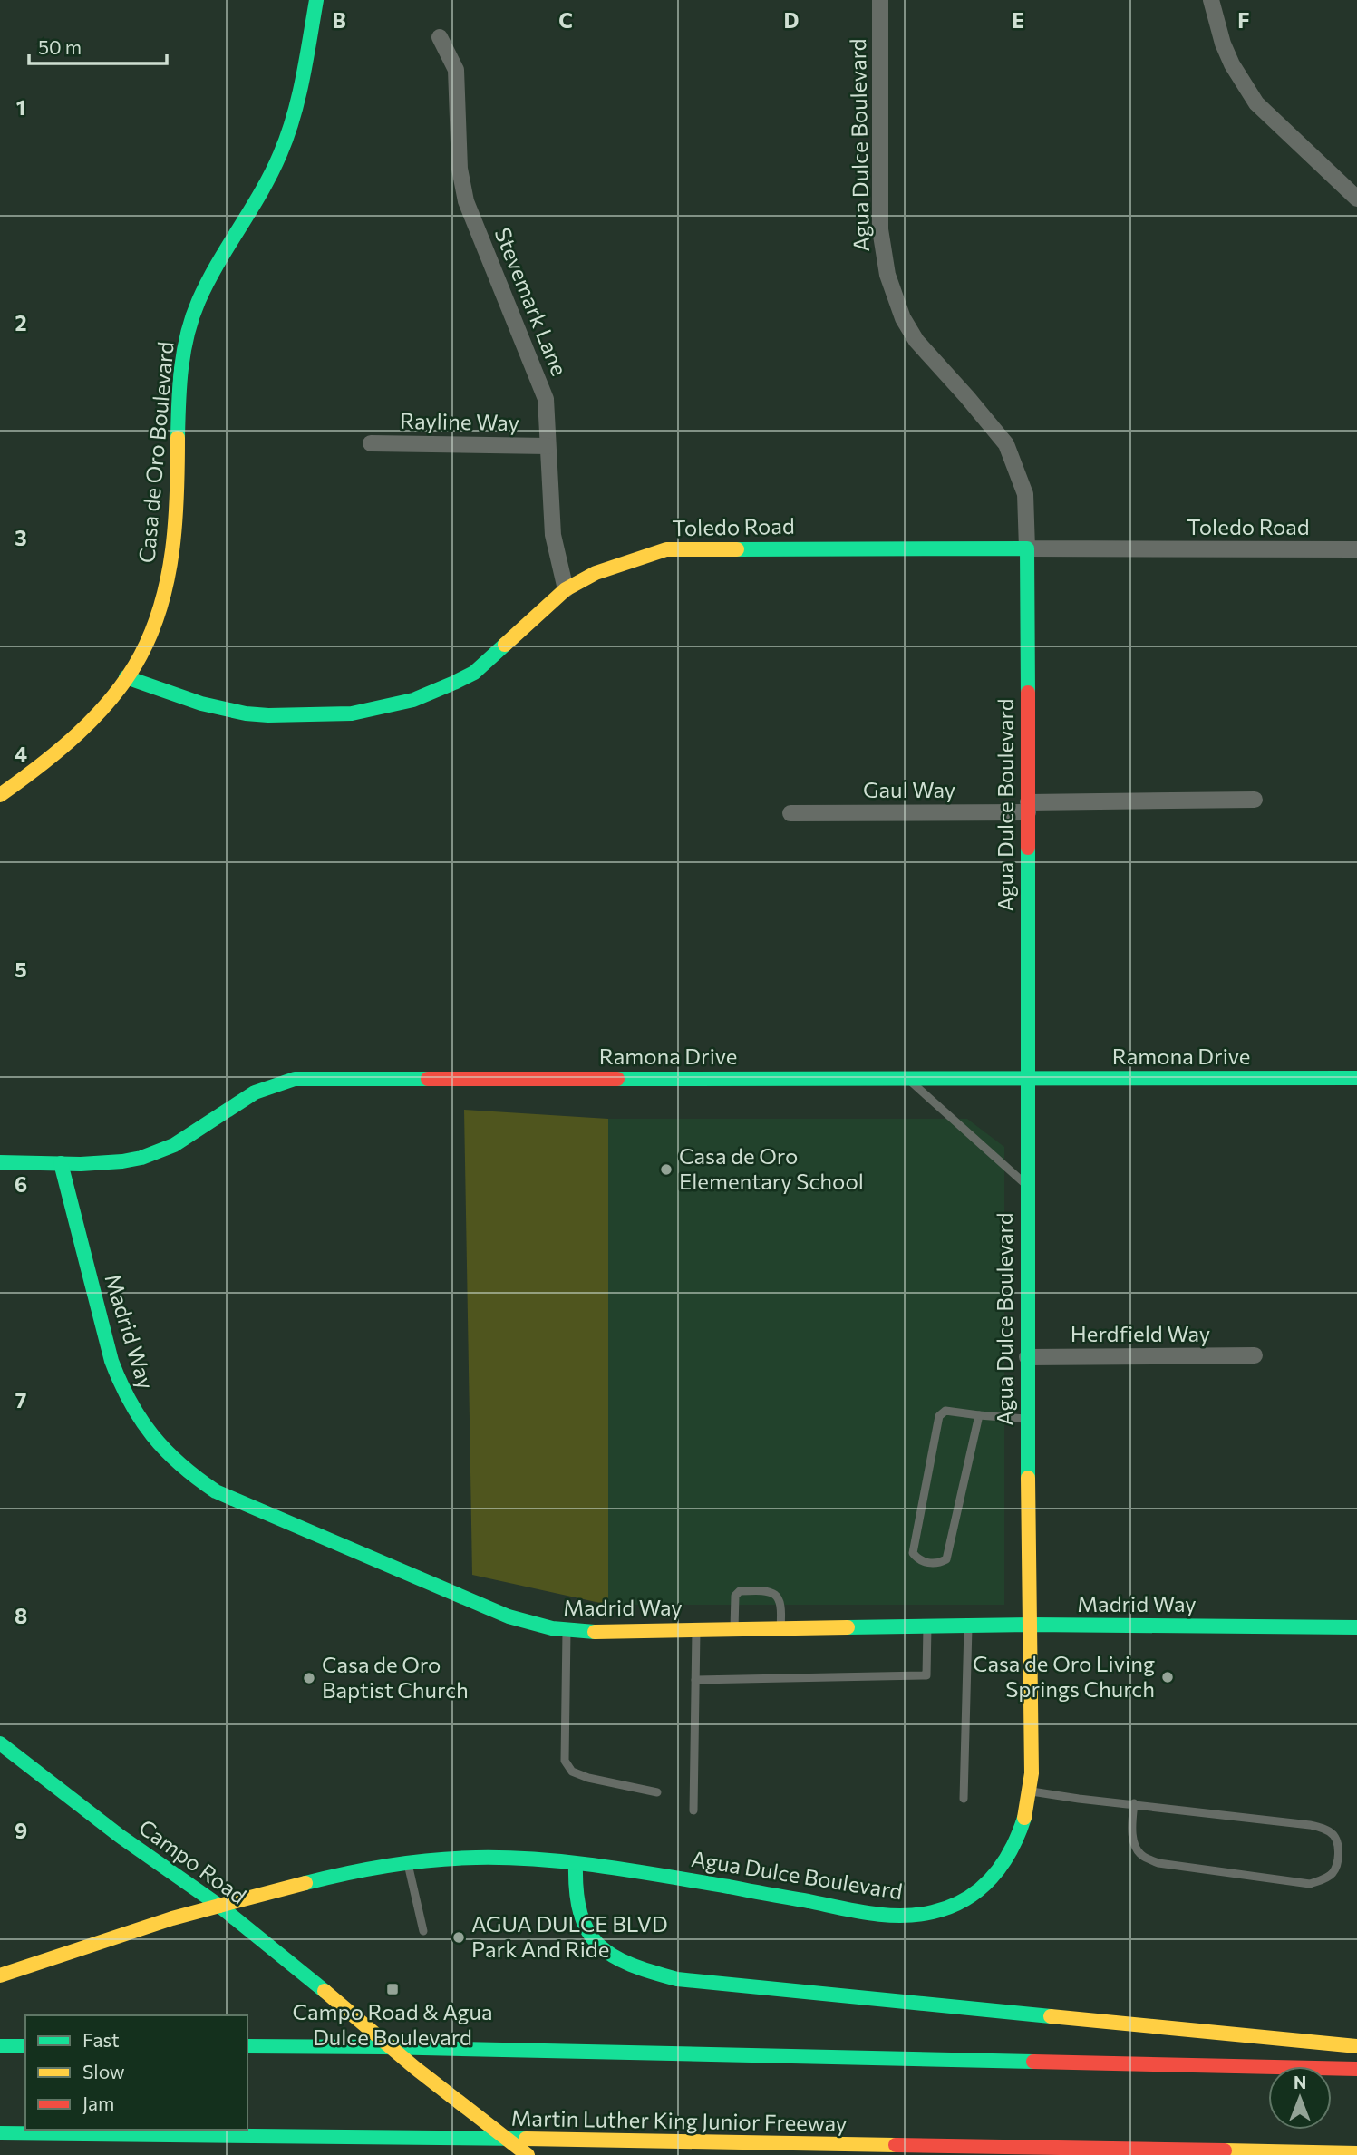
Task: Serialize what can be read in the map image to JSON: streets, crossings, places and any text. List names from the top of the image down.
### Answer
{
  "streets": {
    "main road": [
      "Agua Dulce Boulevard",
      "Casa de Oro Boulevard",
      "Toledo Road",
      "Ramona Drive",
      "Madrid Way",
      "Campo Road",
      "Martin Luther King Junior Freeway"
    ],
    "street": [
      "Stevemark Lane",
      "Rayline Way",
      "Gaul Way",
      "Herdfield Way"
    ]
  },
  "crossings": [
    ["Agua Dulce Boulevard", "Toledo Road"],
    ["Agua Dulce Boulevard", "Gaul Way"],
    ["Agua Dulce Boulevard", "Ramona Drive"],
    ["Agua Dulce Boulevard", "Madrid Way"],
    ["Agua Dulce Boulevard", "Herdfield Way"],
    ["Agua Dulce Boulevard", "Campo Road"],
    ["Stevemark Lane", "Rayline Way"],
    ["Stevemark Lane", "Toledo Road"],
    ["Casa de Oro Boulevard", "Toledo Road"],
    ["Ramona Drive", "Madrid Way"]
  ],
  "places": {
    "other": [
      "Casa de Oro Elementary School",
      "Casa de Oro Living Springs Church",
      "Casa de Oro Baptist Church",
      "AGUA DULCE BLVD Park And Ride"
    ],
    "transit": ["Campo Road & Agua Dulce Boulevard"]
  },
  "legend": ["Fast", "Slow", "Jam"],
  "scale_bar": "50 m",
  "north": "top",
  "grid": {
    "columns": [
      "B",
      "C",
      "D",
      "E",
      "F"
    ],
    "rows": [
      "1",
      "2",
      "3",
      "4",
      "5",
      "6",
      "7",
      "8",
      "9"
    ]
  }
}
